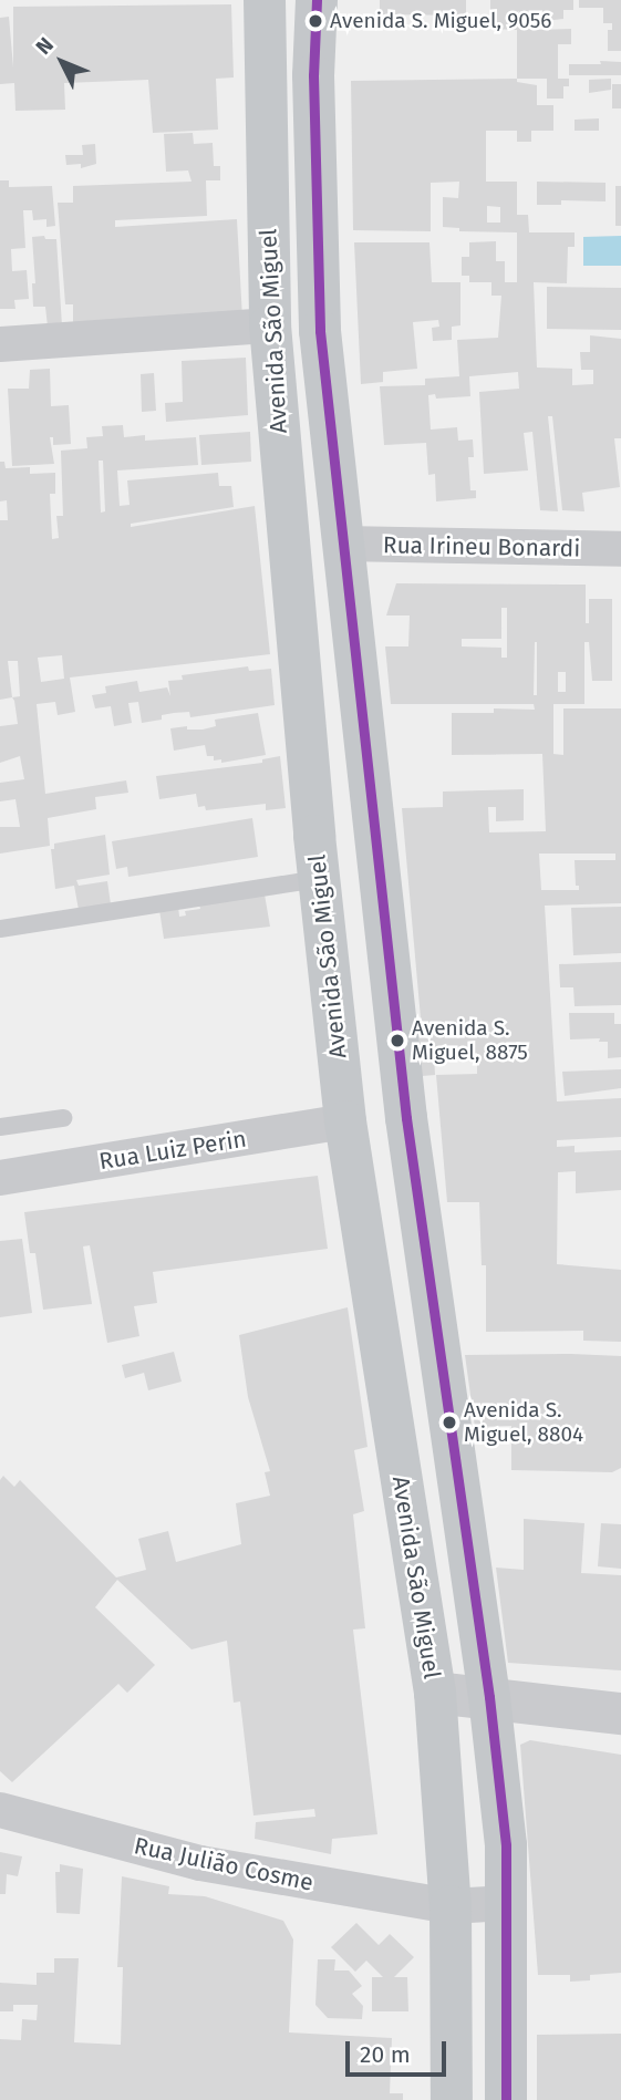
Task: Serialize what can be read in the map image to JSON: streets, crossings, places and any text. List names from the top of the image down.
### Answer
{
  "streets": {
    "main road": ["Avenida São Miguel"],
    "street": ["Rua Irineu Bonardi", "Rua Luiz Perin", "Rua Julião Cosme"]
  },
  "crossings": [
    ["Avenida São Miguel", "Rua Irineu Bonardi"],
    ["Avenida São Miguel", "Rua Luiz Perin"],
    ["Avenida São Miguel", "Rua Julião Cosme"]
  ],
  "places": ["Avenida S. Miguel, 9056", "Avenida S. Miguel, 8875", "Avenida S. Miguel, 8804"],
  "scale_bar": "20 m",
  "north": "top left"
}
